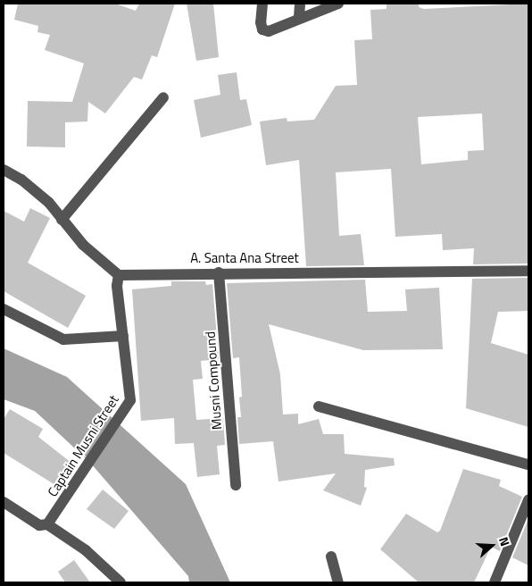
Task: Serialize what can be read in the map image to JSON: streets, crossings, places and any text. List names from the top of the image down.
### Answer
{
  "streets": {
    "street": ["A. Santa Ana Street", "Musni Compound", "Captain Musni Street"]
  },
  "crossings": [
    ["A. Santa Ana Street", "Musni Compound"],
    ["A. Santa Ana Street", "Captain Musni Street"]
  ],
  "north": "right"
}
